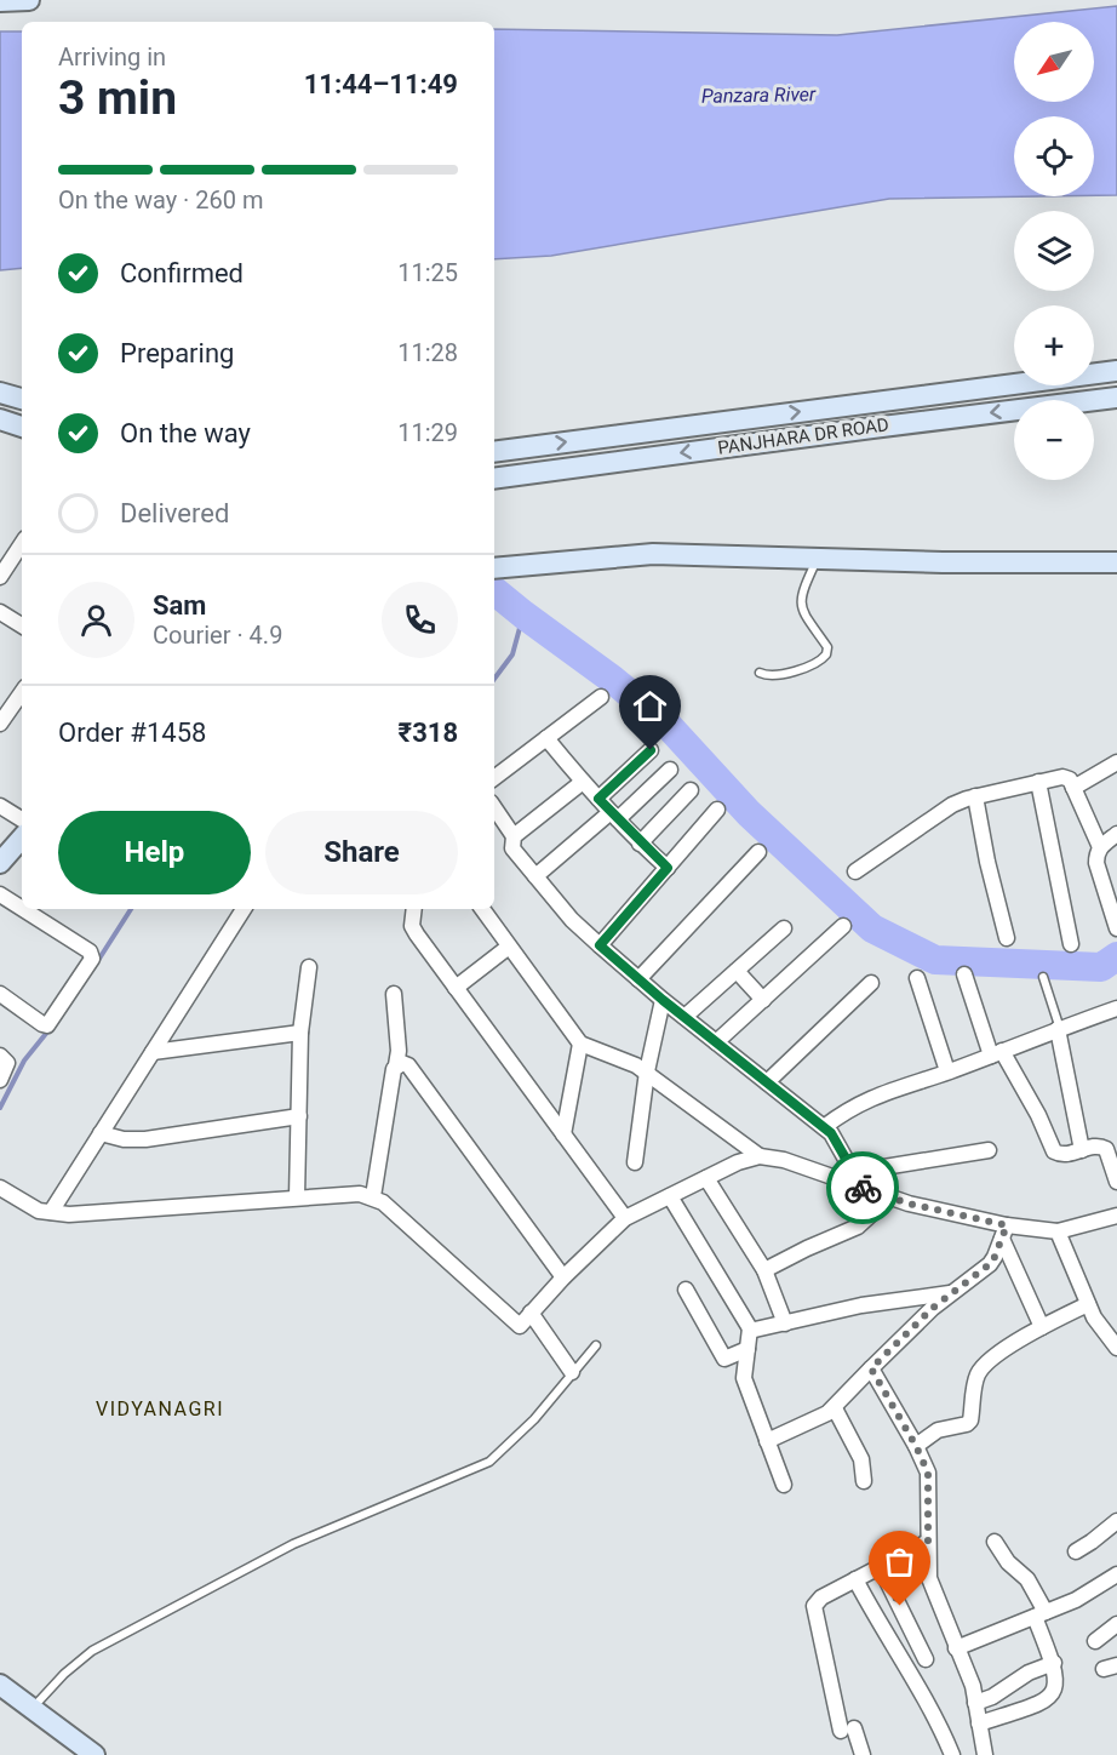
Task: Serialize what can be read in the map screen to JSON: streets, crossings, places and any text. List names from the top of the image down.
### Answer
{
  "streets": {
    "street": ["PANJHARA DR ROAD"]
  },
  "districts": ["VIDYANAGRI"],
  "water": ["Panzara River"],
  "north": "bottom left",
  "page": {
    "map_buttons": ["+", "−"],
    "heading": ["3 min", "Arriving in", "11:44–11:49"],
    "panel": [
      "Sam",
      "Courier · 4.9",
      "Order #1458",
      "₹318"
    ],
    "bar": "On the way · 260 m",
    "list": [
      ["Confirmed", "11:25"],
      ["Preparing", "11:28"],
      ["On the way", "11:29"],
      "Delivered"
    ],
    "buttons": ["Help", "Share"]
  }
}
